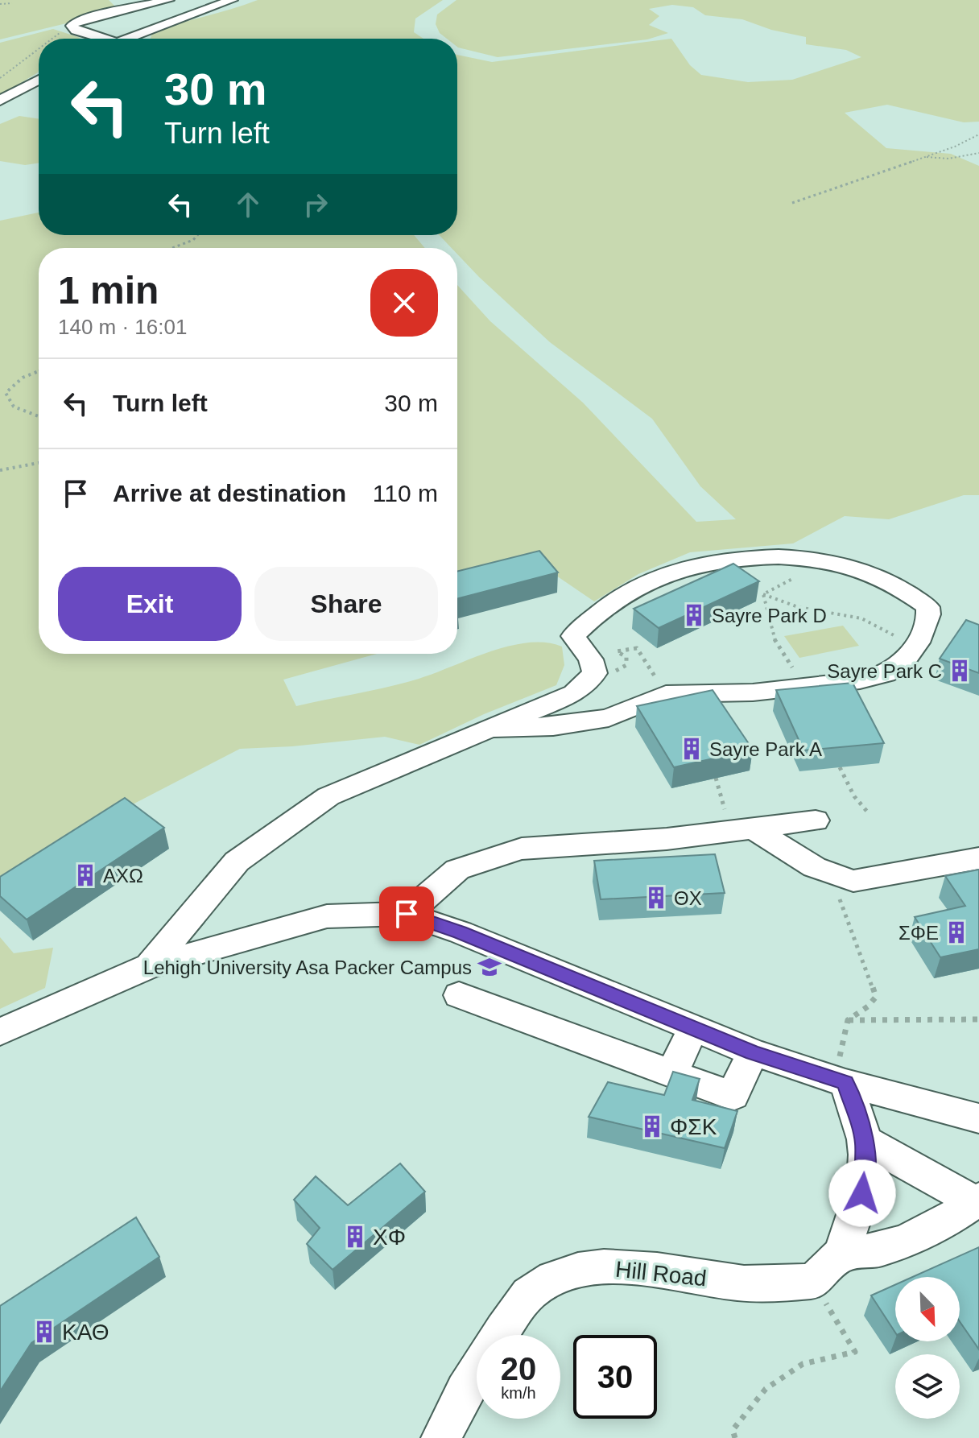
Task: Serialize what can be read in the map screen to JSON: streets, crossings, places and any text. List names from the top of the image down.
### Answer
{
  "streets": {
    "street": ["Hill Road"]
  },
  "places": {
    "building": [
      "Sayre Park D",
      "Sayre Park C",
      "Sayre Park A",
      "ΑΧΩ",
      "ΘΧ",
      "ΣΦΕ",
      "ΦΣK",
      "ΧΦ",
      "ΚΑΘ"
    ],
    "school or university": ["Lehigh University Asa Packer Campus"]
  },
  "north": "bottom right",
  "page": {
    "turn": ["30 m", "Turn left"],
    "heading": ["1 min", "140 m · 16:01"],
    "list": [
      {
        "name": "Turn left",
        "value": "30 m"
      },
      {
        "name": "Arrive at destination",
        "value": "110 m"
      }
    ],
    "buttons": ["Exit", "Share"],
    "speed": "20 km/h",
    "limit": "30"
  }
}
